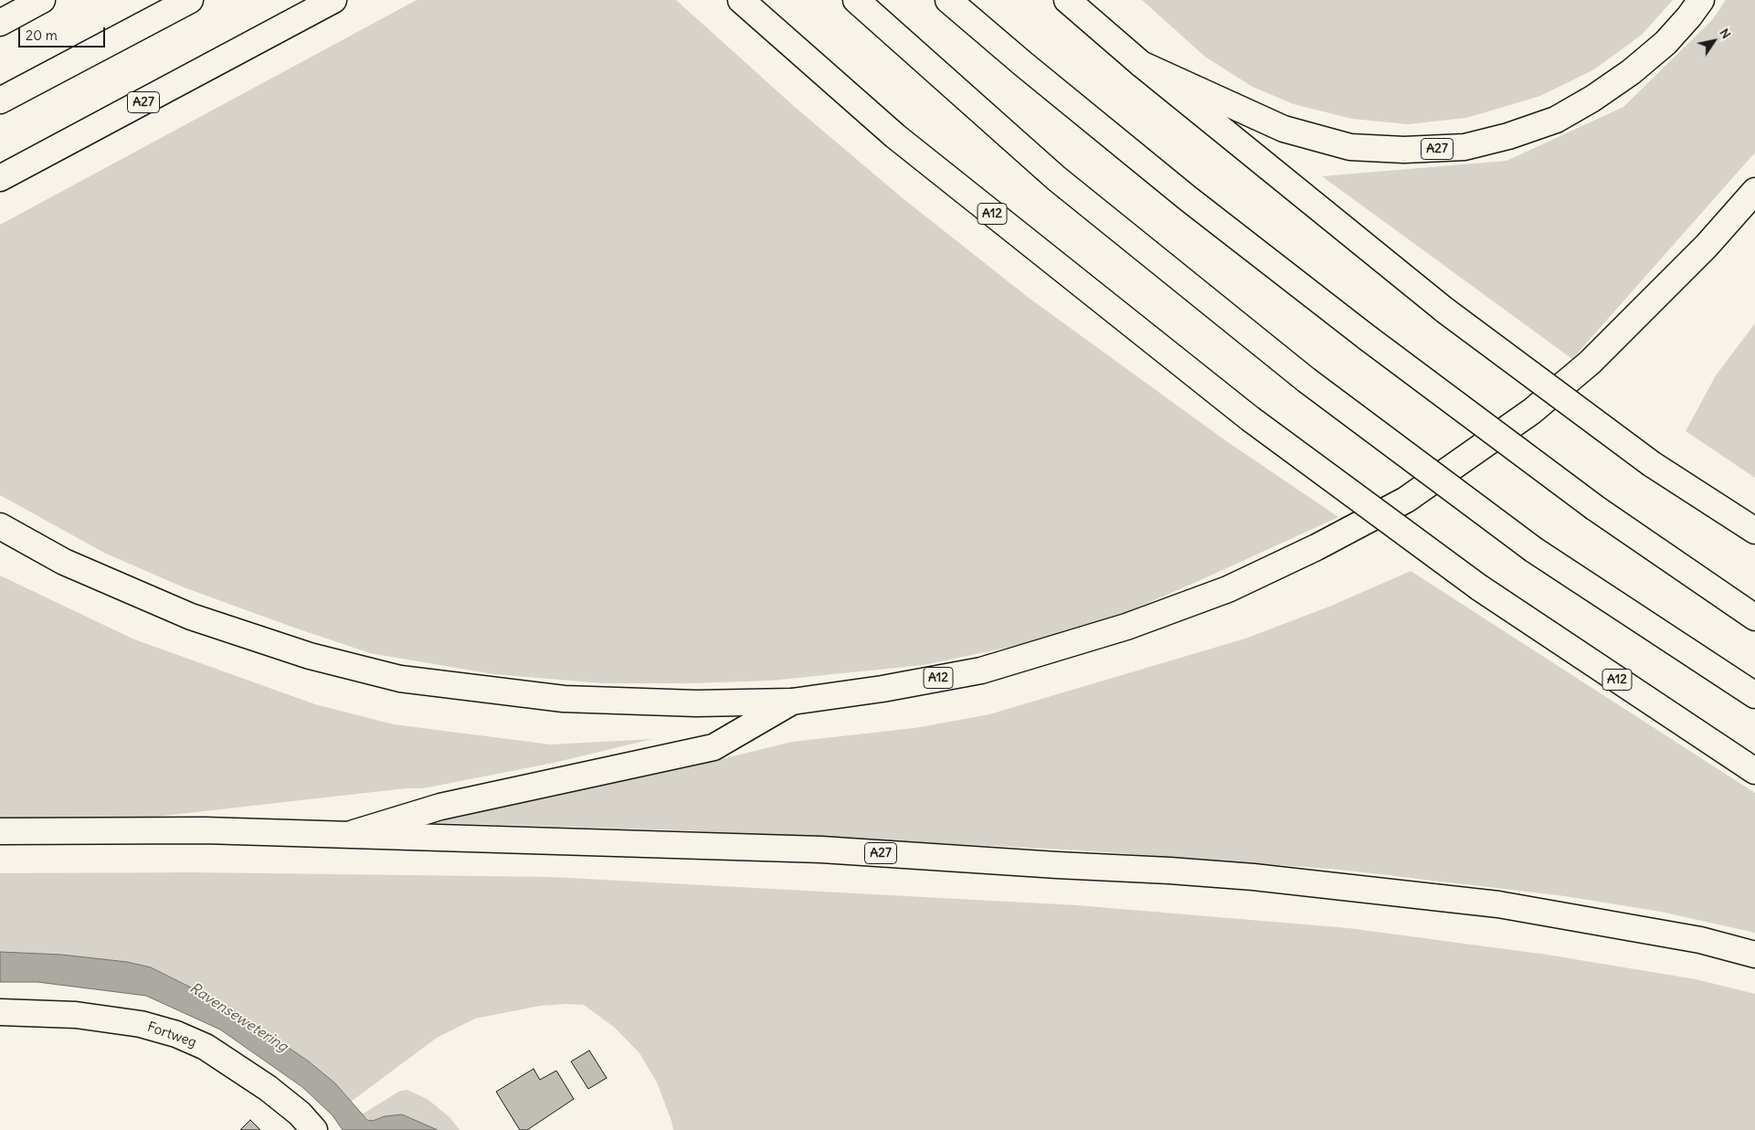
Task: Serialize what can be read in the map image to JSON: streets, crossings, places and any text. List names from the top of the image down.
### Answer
{
  "streets": {
    "main road": ["A27", "A12", "Fortweg"]
  },
  "water": ["Ravensewetering"],
  "scale_bar": "20 m",
  "north": "top right"
}
